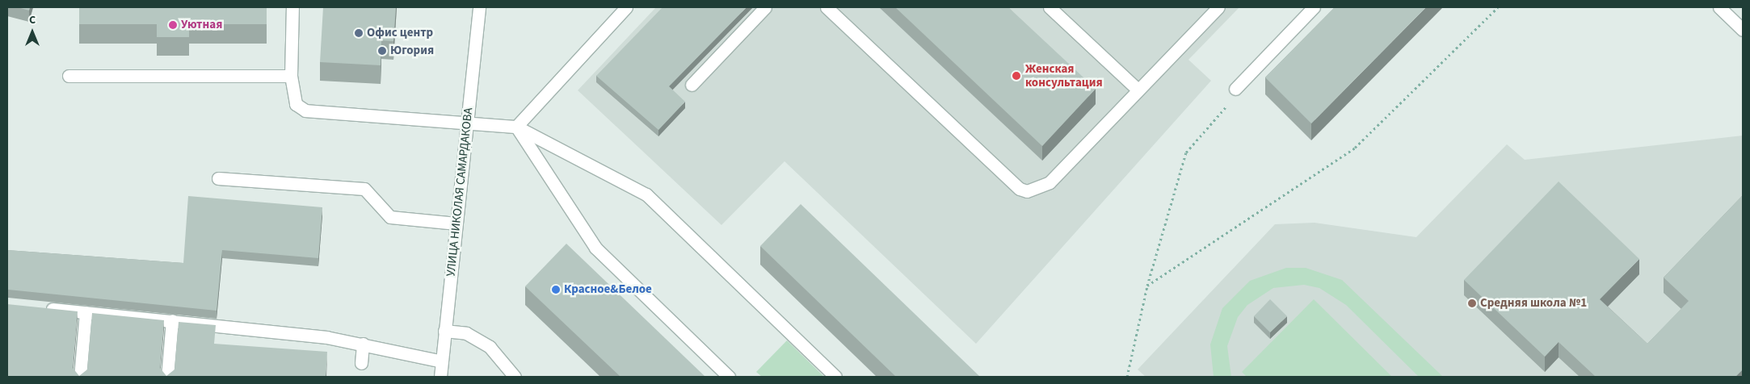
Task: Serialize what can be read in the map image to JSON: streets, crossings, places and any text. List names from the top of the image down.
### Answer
{
  "streets": {
    "street": ["УЛИЦА НИКОЛАЯ САМАРДАКОВА"]
  },
  "places": [
    "Уютная",
    "Офис центр",
    "Югория",
    "Женская консультация",
    "Красное&Белое",
    "Средняя школа №1"
  ],
  "north": "top"
}
